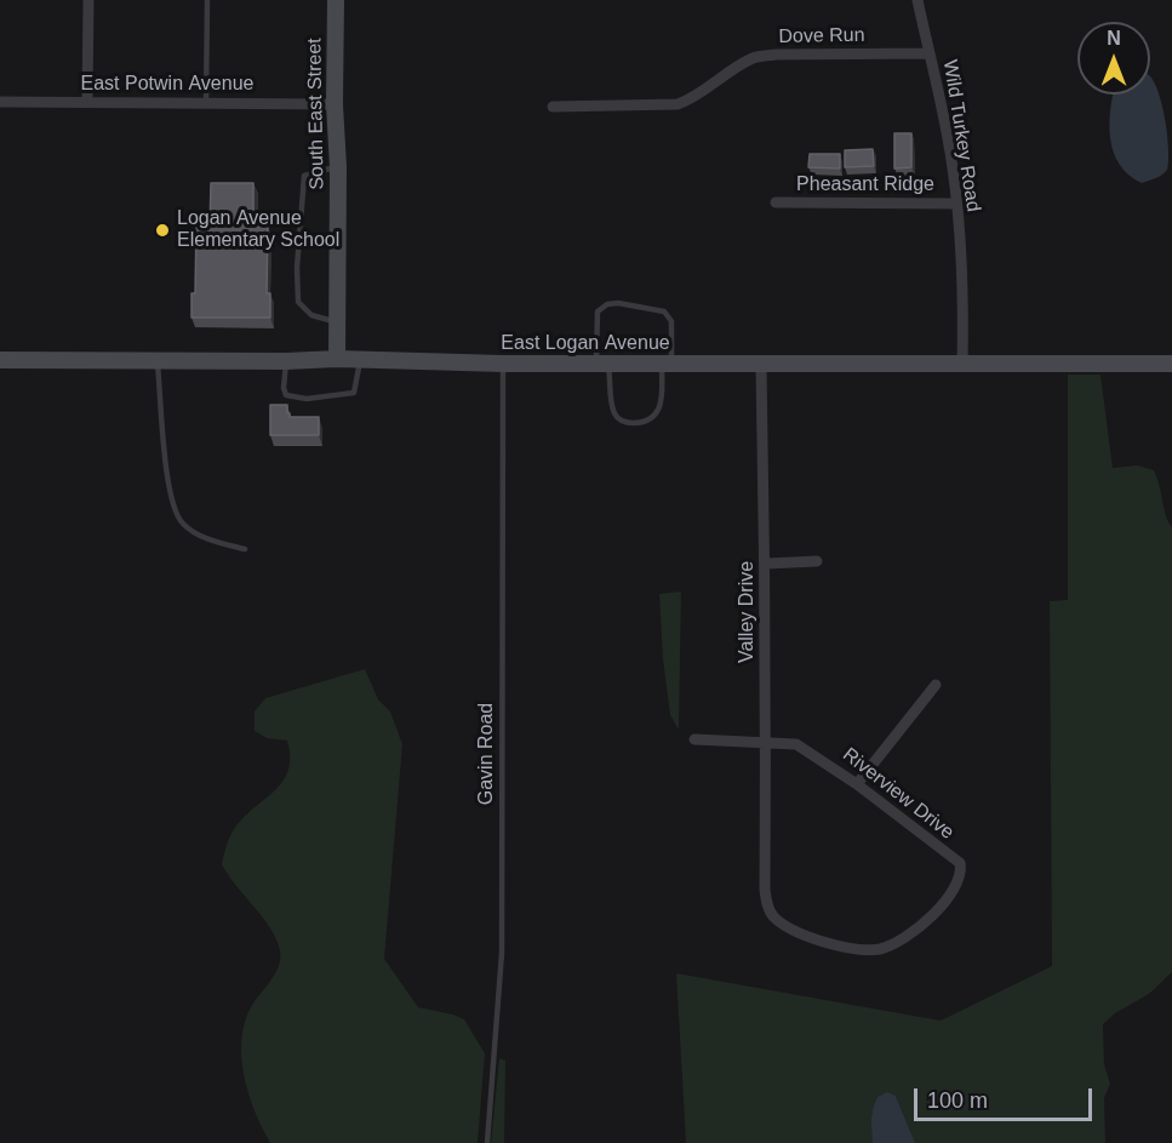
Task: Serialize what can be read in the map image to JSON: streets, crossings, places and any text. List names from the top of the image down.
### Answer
{
  "streets": {
    "street": [
      "Dove Run",
      "East Potwin Avenue",
      "South East Street",
      "Wild Turkey Road",
      "Pheasant Ridge",
      "East Logan Avenue",
      "Valley Drive",
      "Riverview Drive"
    ],
    "lane": ["Gavin Road"]
  },
  "crossings": [
    ["Dove Run", "Wild Turkey Road"],
    ["East Potwin Avenue", "South East Street"],
    ["South East Street", "East Logan Avenue"],
    ["Wild Turkey Road", "Pheasant Ridge"],
    ["Wild Turkey Road", "East Logan Avenue"],
    ["East Logan Avenue", "Valley Drive"],
    ["East Logan Avenue", "Gavin Road"],
    ["Valley Drive", "Riverview Drive"]
  ],
  "places": ["Logan Avenue Elementary School"],
  "scale_bar": "100 m",
  "north": "top"
}
